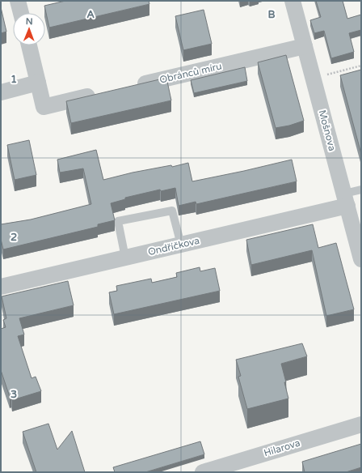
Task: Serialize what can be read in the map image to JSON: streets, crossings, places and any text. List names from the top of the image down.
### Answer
{
  "streets": {
    "street": [
      "Obránců míru",
      "Mošnova",
      "Ondříčkova",
      "Hilarova"
    ]
  },
  "crossings": [
    ["Obránců míru", "Mošnova"],
    ["Mošnova", "Ondříčkova"]
  ],
  "north": "top",
  "grid": {
    "columns": ["A", "B"],
    "rows": ["1", "2", "3"]
  }
}
